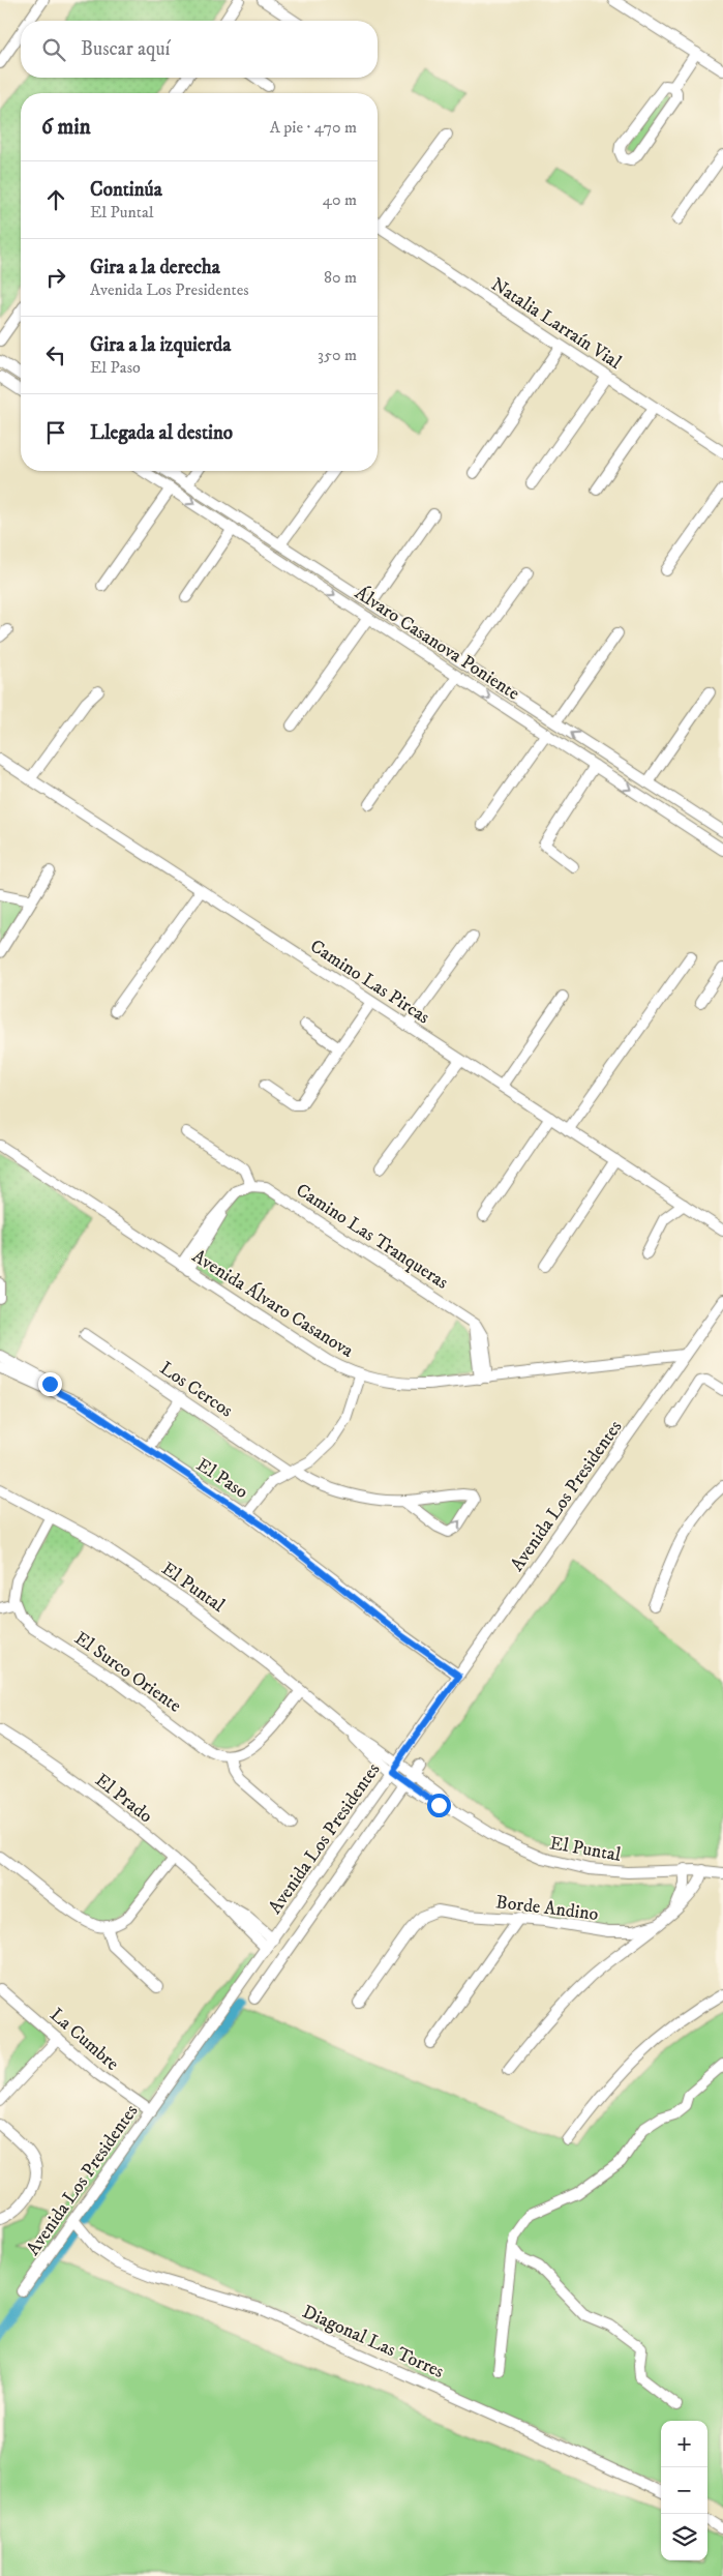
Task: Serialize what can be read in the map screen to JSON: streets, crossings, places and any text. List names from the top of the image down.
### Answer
{
  "streets": {
    "street": [
      "Natalia Larraín Vial",
      "Álvaro Casanova Poniente",
      "Camino Las Pircas",
      "Camino Las Tranqueras",
      "Avenida Álvaro Casanova",
      "Los Cercos",
      "El Paso",
      "Avenida Los Presidentes",
      "El Puntal",
      "El Surco Oriente",
      "El Prado",
      "Borde Andino",
      "La Cumbre",
      "Diagonal Las Torres"
    ]
  },
  "crossings": [
    ["Camino Las Tranqueras", "Avenida Álvaro Casanova"],
    ["Avenida Álvaro Casanova", "Avenida Los Presidentes"],
    ["El Paso", "Avenida Los Presidentes"],
    ["Avenida Los Presidentes", "El Puntal"],
    ["Avenida Los Presidentes", "El Prado"],
    ["Avenida Los Presidentes", "La Cumbre"],
    ["Avenida Los Presidentes", "Diagonal Las Torres"]
  ],
  "page": {
    "search": "Buscar aquí",
    "heading": ["6 min", "A pie · 470 m"],
    "list": [
      ["Continúa", "El Puntal", "40 m"],
      ["Gira a la derecha", "Avenida Los Presidentes", "80 m"],
      ["Gira a la izquierda", "El Paso", "350 m"],
      "Llegada al destino"
    ],
    "map_buttons": ["+", "−"]
  }
}
